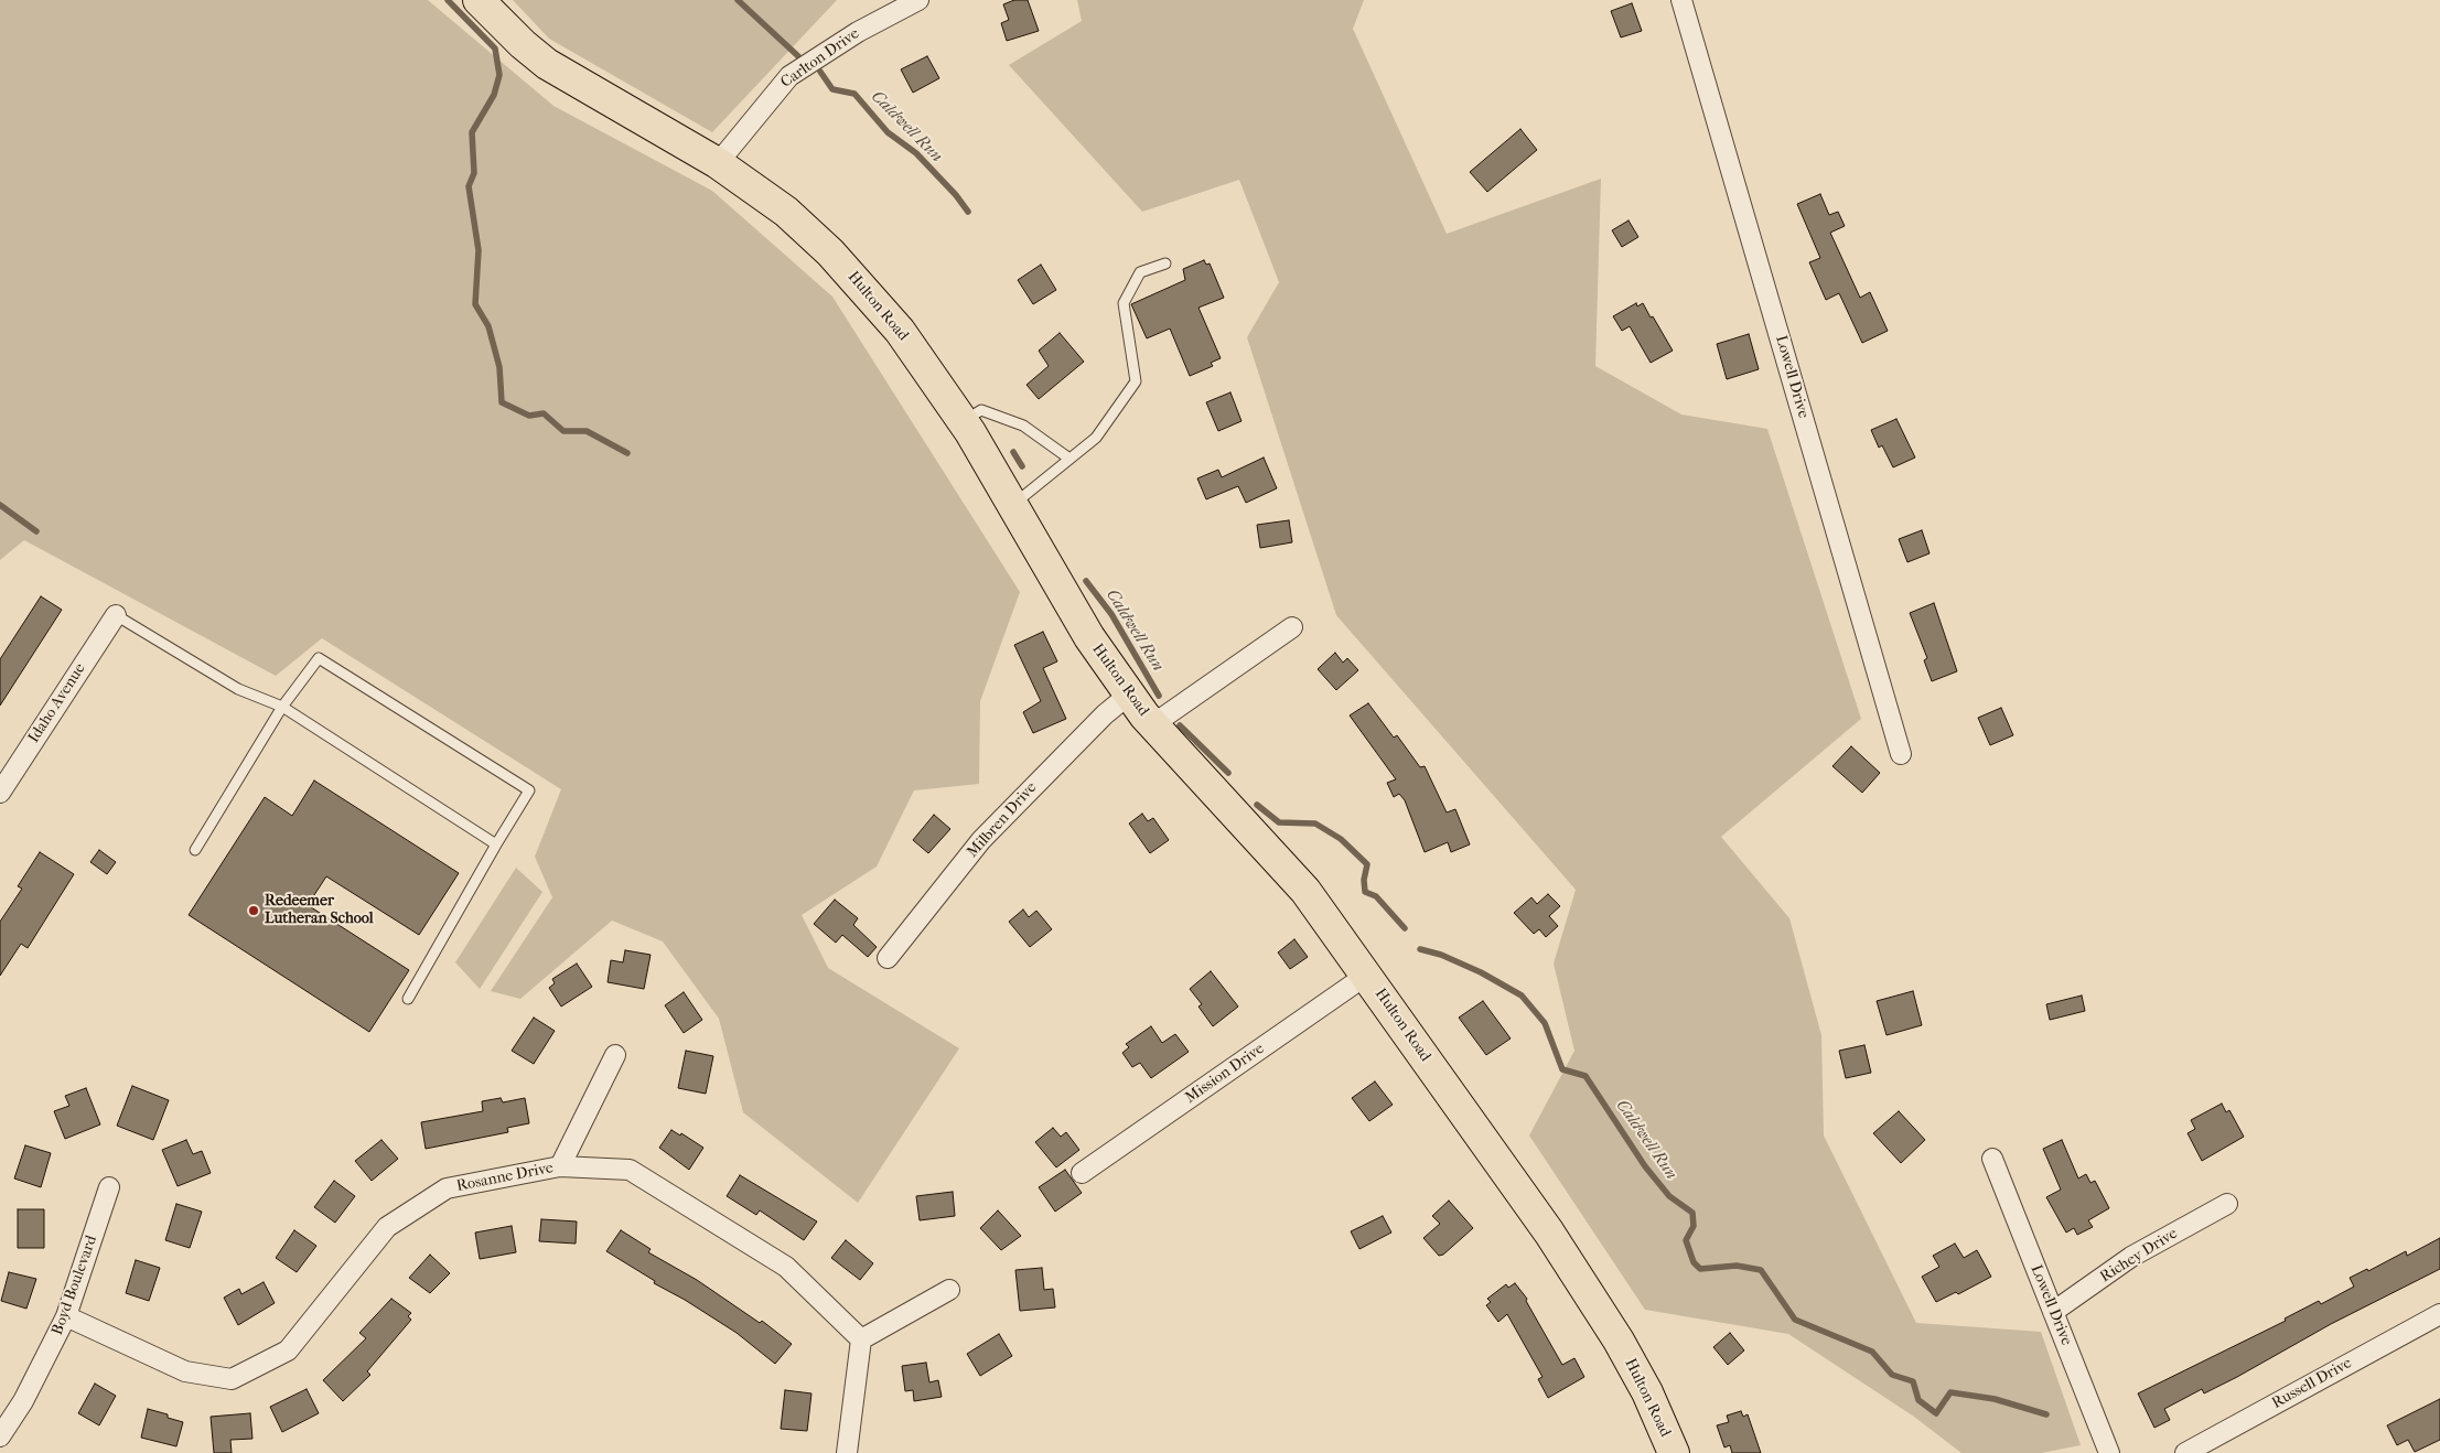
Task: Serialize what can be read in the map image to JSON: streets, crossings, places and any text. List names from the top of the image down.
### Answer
{
  "streets": {
    "main road": ["Hulton Road"],
    "street": [
      "Carlton Drive",
      "Lowell Drive",
      "Idaho Avenue",
      "Milbren Drive",
      "Mission Drive",
      "Rosanne Drive",
      "Richey Drive",
      "Boyd Boulevard",
      "Russell Drive"
    ]
  },
  "crossings": [
    ["Carlton Drive", "Hulton Road"],
    ["Hulton Road", "Milbren Drive"],
    ["Hulton Road", "Mission Drive"],
    ["Lowell Drive", "Richey Drive"],
    ["Rosanne Drive", "Boyd Boulevard"]
  ],
  "water": ["Caldwell Run"],
  "places": ["Redeemer Lutheran School"]
}
